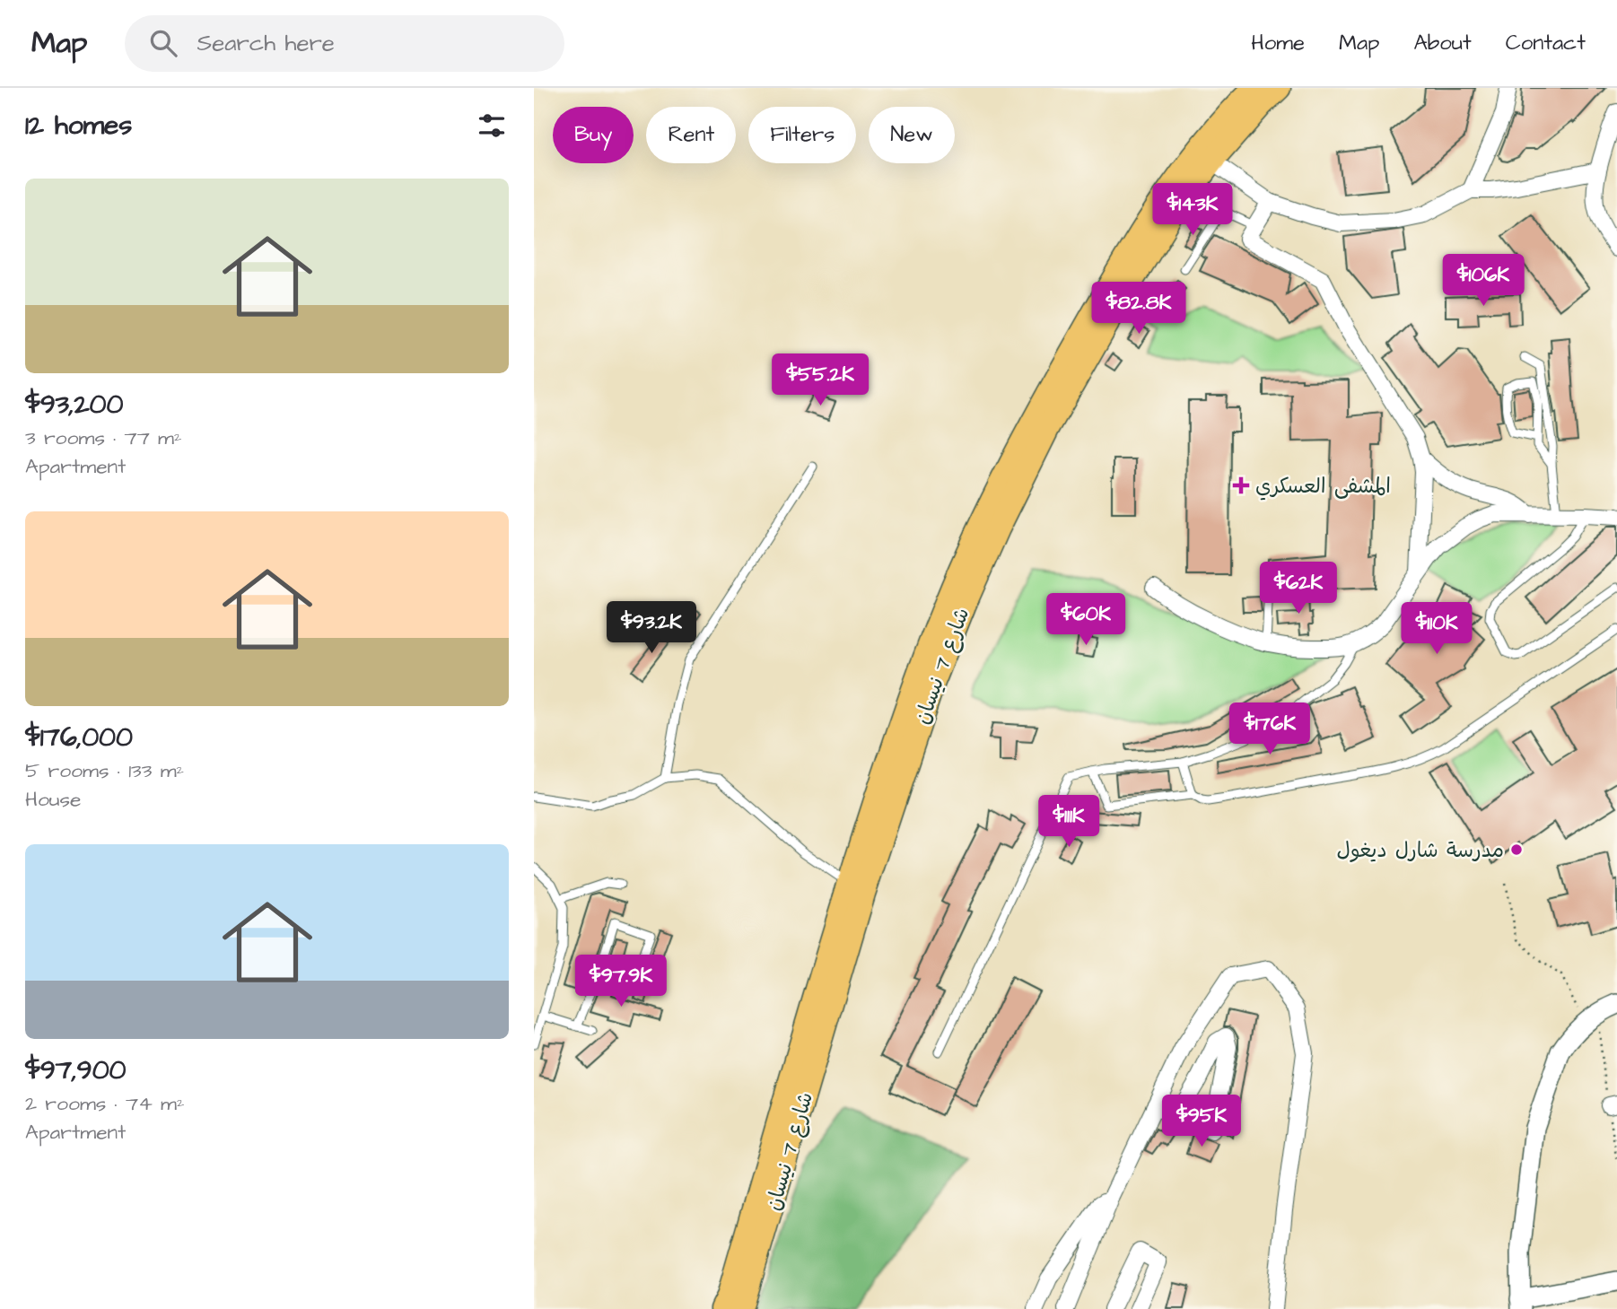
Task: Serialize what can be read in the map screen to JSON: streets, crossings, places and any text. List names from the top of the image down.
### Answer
{
  "streets": {
    "main road": ["شارع 7 نيسان"]
  },
  "places": {
    "health": ["المشفى العسكري"],
    "other": ["مدرسة شارل ديغول"]
  },
  "page": {
    "header": "Map",
    "search": "Search here",
    "nav": [
      "Home",
      "Map",
      "About",
      "Contact"
    ],
    "heading": "12 homes",
    "chip": [
      "Buy",
      "Rent",
      "Filters",
      "New"
    ],
    "list": [
      {
        "name": "$93,200",
        "note": "3 rooms · 77 m² · Apartment"
      },
      {
        "name": "$176,000",
        "note": "5 rooms · 133 m² · House"
      },
      {
        "name": "$97,900",
        "note": "2 rooms · 74 m² · Apartment"
      }
    ],
    "price": [
      "$143K",
      "$106K",
      "$82.8K",
      "$55.2K",
      "$62K",
      "$60K",
      "$93.2K",
      "$110K",
      "$176K",
      "$111K",
      "$97.9K",
      "$95K"
    ]
  }
}
